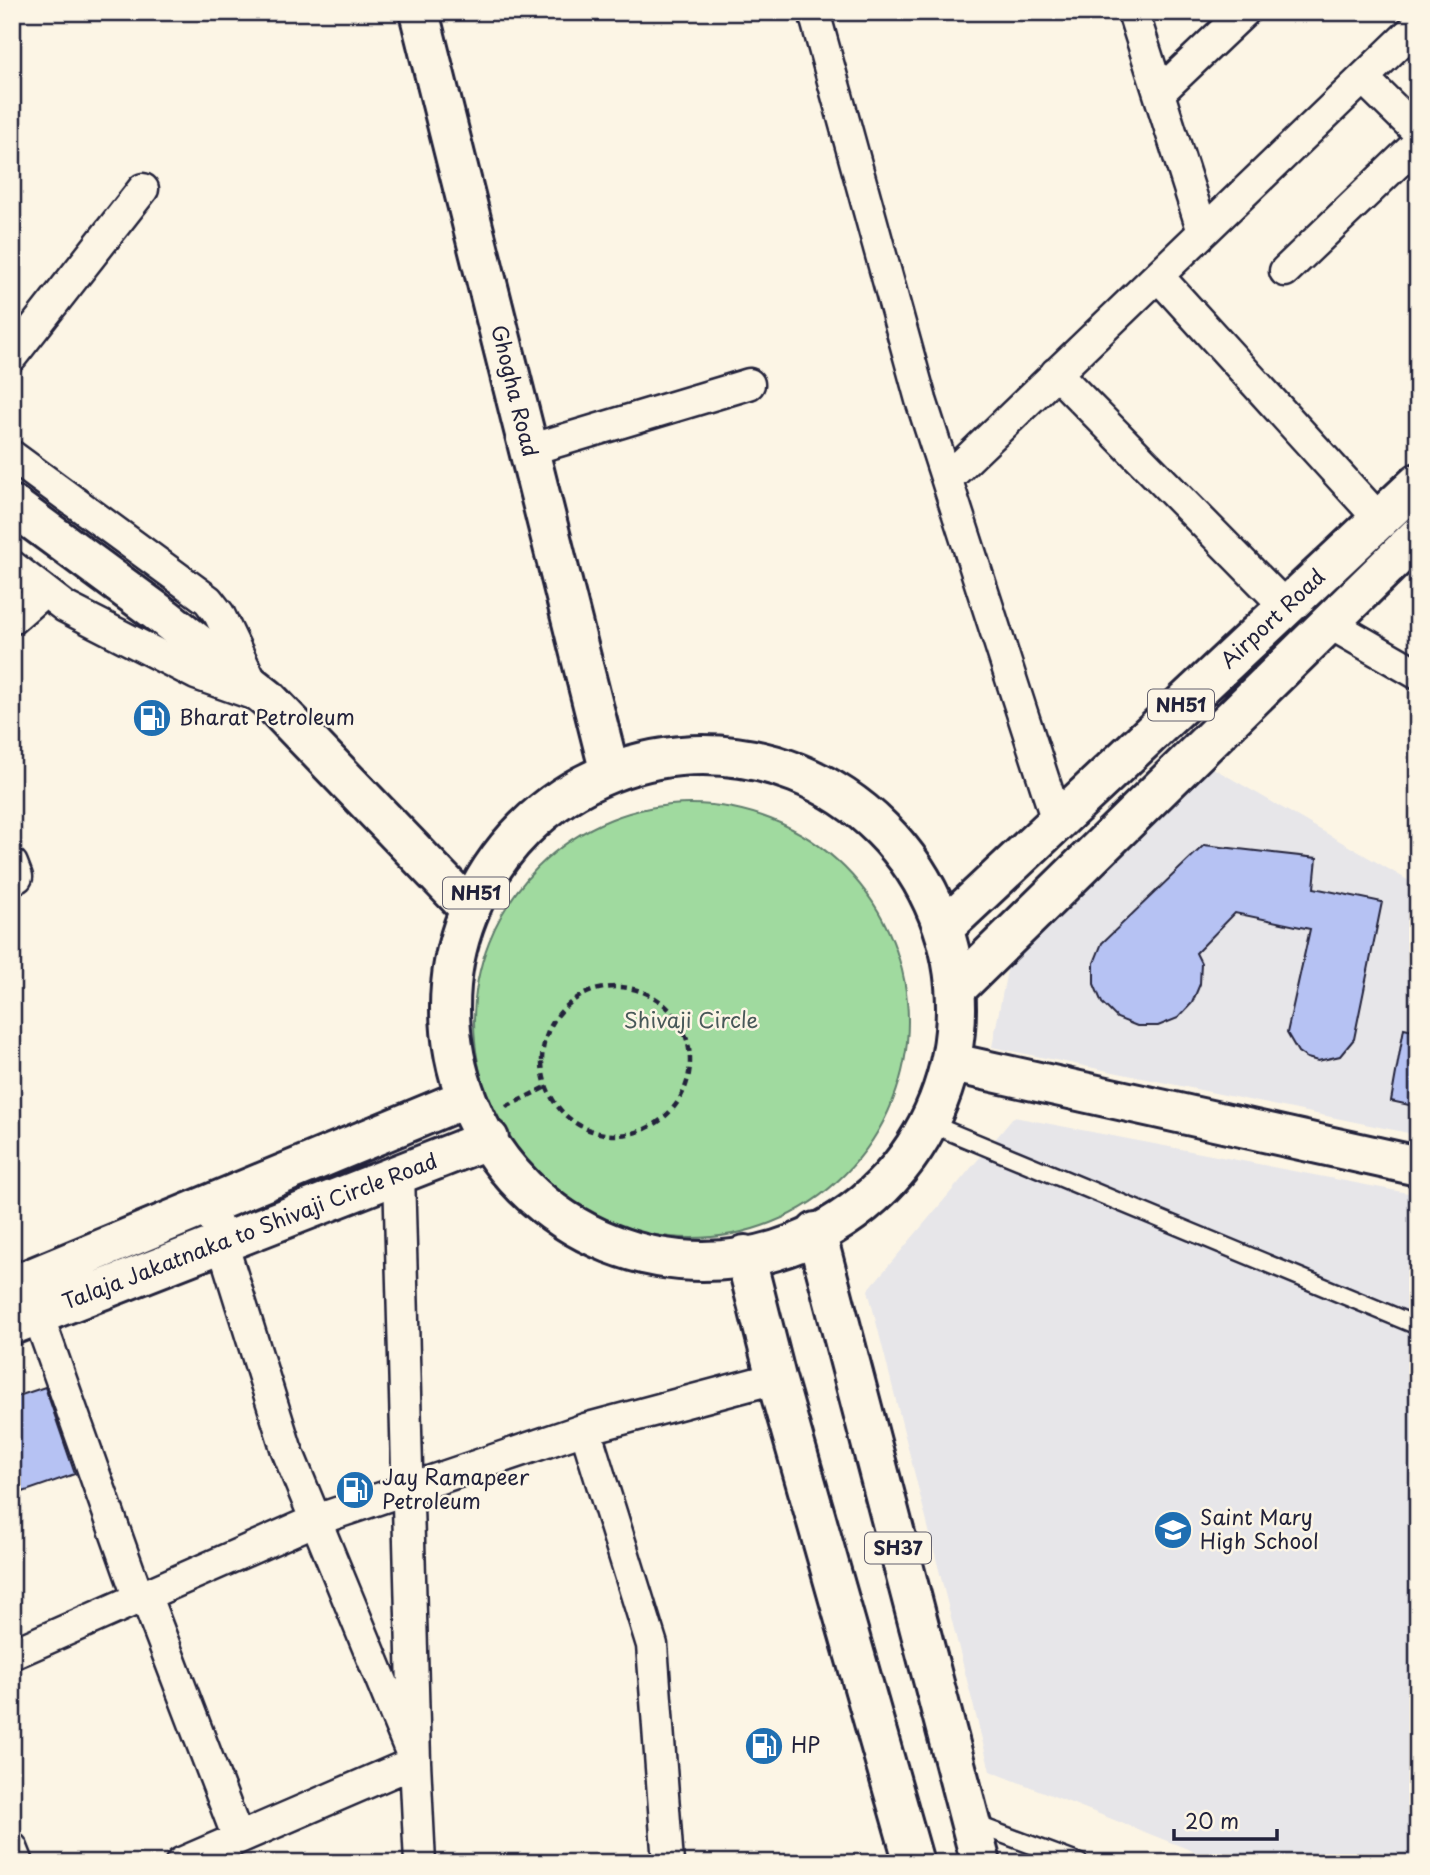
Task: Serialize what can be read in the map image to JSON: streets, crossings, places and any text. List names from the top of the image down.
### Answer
{
  "streets": {
    "main road": [
      "Ghogha Road",
      "Airport Road",
      "NH51",
      "Talaja Jakatnaka to Shivaji Circle Road",
      "SH37"
    ]
  },
  "crossings": [
    ["Ghogha Road", "NH51"],
    ["Airport Road", "NH51"],
    ["NH51", "Talaja Jakatnaka to Shivaji Circle Road"],
    ["NH51", "SH37"]
  ],
  "parks": ["Shivaji Circle"],
  "places": {
    "fuel station": ["Bharat Petroleum", "Jay Ramapeer Petroleum", "HP"],
    "school or university": ["Saint Mary High School"]
  },
  "scale_bar": "20 m"
}
